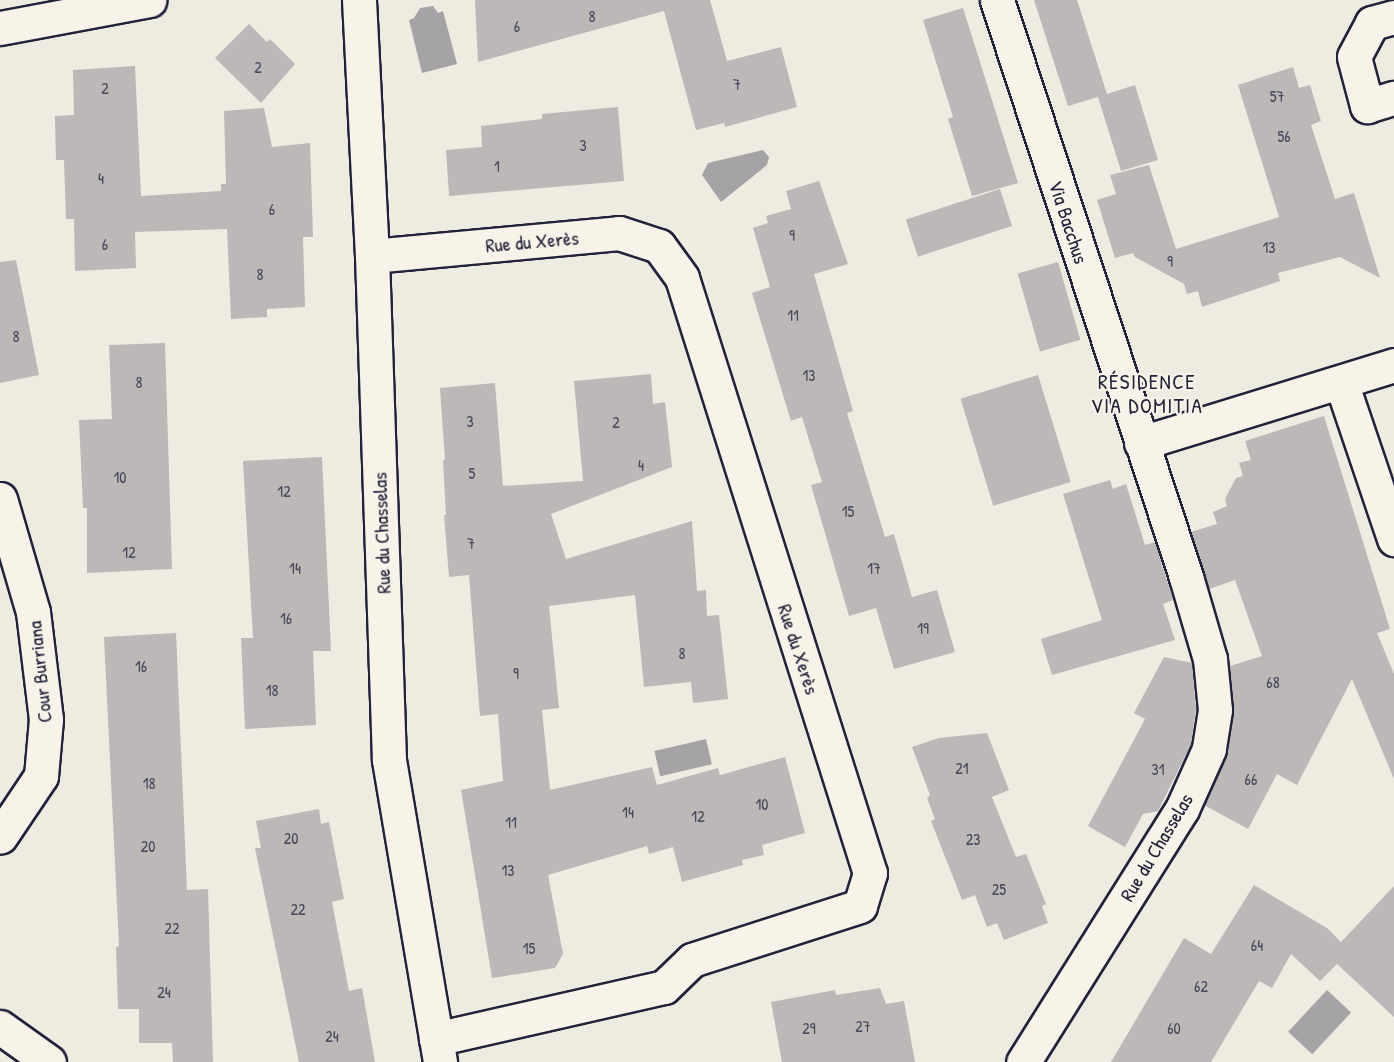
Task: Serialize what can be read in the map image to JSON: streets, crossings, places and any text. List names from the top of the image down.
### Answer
{
  "streets": {
    "street": [
      "Via Bacchus",
      "Rue du Xerès",
      "Rue du Chasselas",
      "Cour Burriana"
    ]
  },
  "crossings": [
    ["Via Bacchus", "Rue du Chasselas"],
    ["Rue du Xerès", "Rue du Chasselas"]
  ],
  "districts": ["RÉSIDENCE VIA DOMITIA"],
  "house_numbers": [
    "8",
    "6",
    "2",
    "7",
    "2",
    "57",
    "56",
    "3",
    "1",
    "4",
    "6",
    "9",
    "6",
    "13",
    "9",
    "8",
    "11",
    "8",
    "13",
    "8",
    "3",
    "2",
    "4",
    "5",
    "10",
    "12",
    "15",
    "7",
    "12",
    "14",
    "17",
    "16",
    "19",
    "8",
    "16",
    "9",
    "68",
    "18",
    "21",
    "31",
    "66",
    "18",
    "10",
    "14",
    "12",
    "11",
    "20",
    "23",
    "20",
    "13",
    "25",
    "22",
    "22",
    "64",
    "15",
    "62",
    "24",
    "27",
    "29",
    "60",
    "24"
  ]
}
